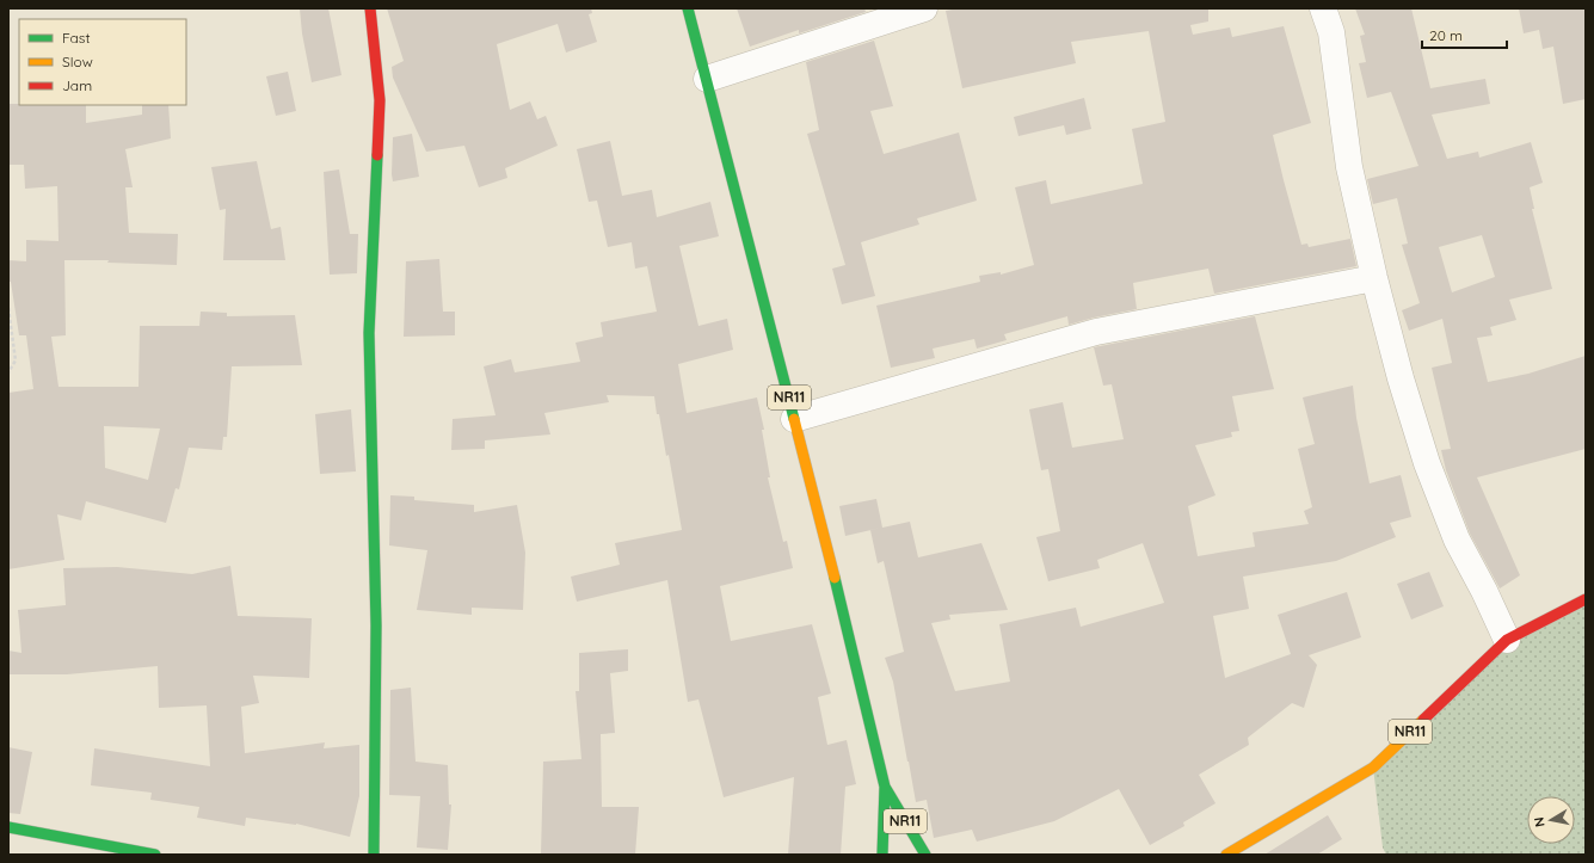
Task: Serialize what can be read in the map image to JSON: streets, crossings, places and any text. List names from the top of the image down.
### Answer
{
  "streets": {
    "main road": ["NR11"]
  },
  "legend": ["Fast", "Slow", "Jam"],
  "scale_bar": "20 m",
  "north": "left"
}
